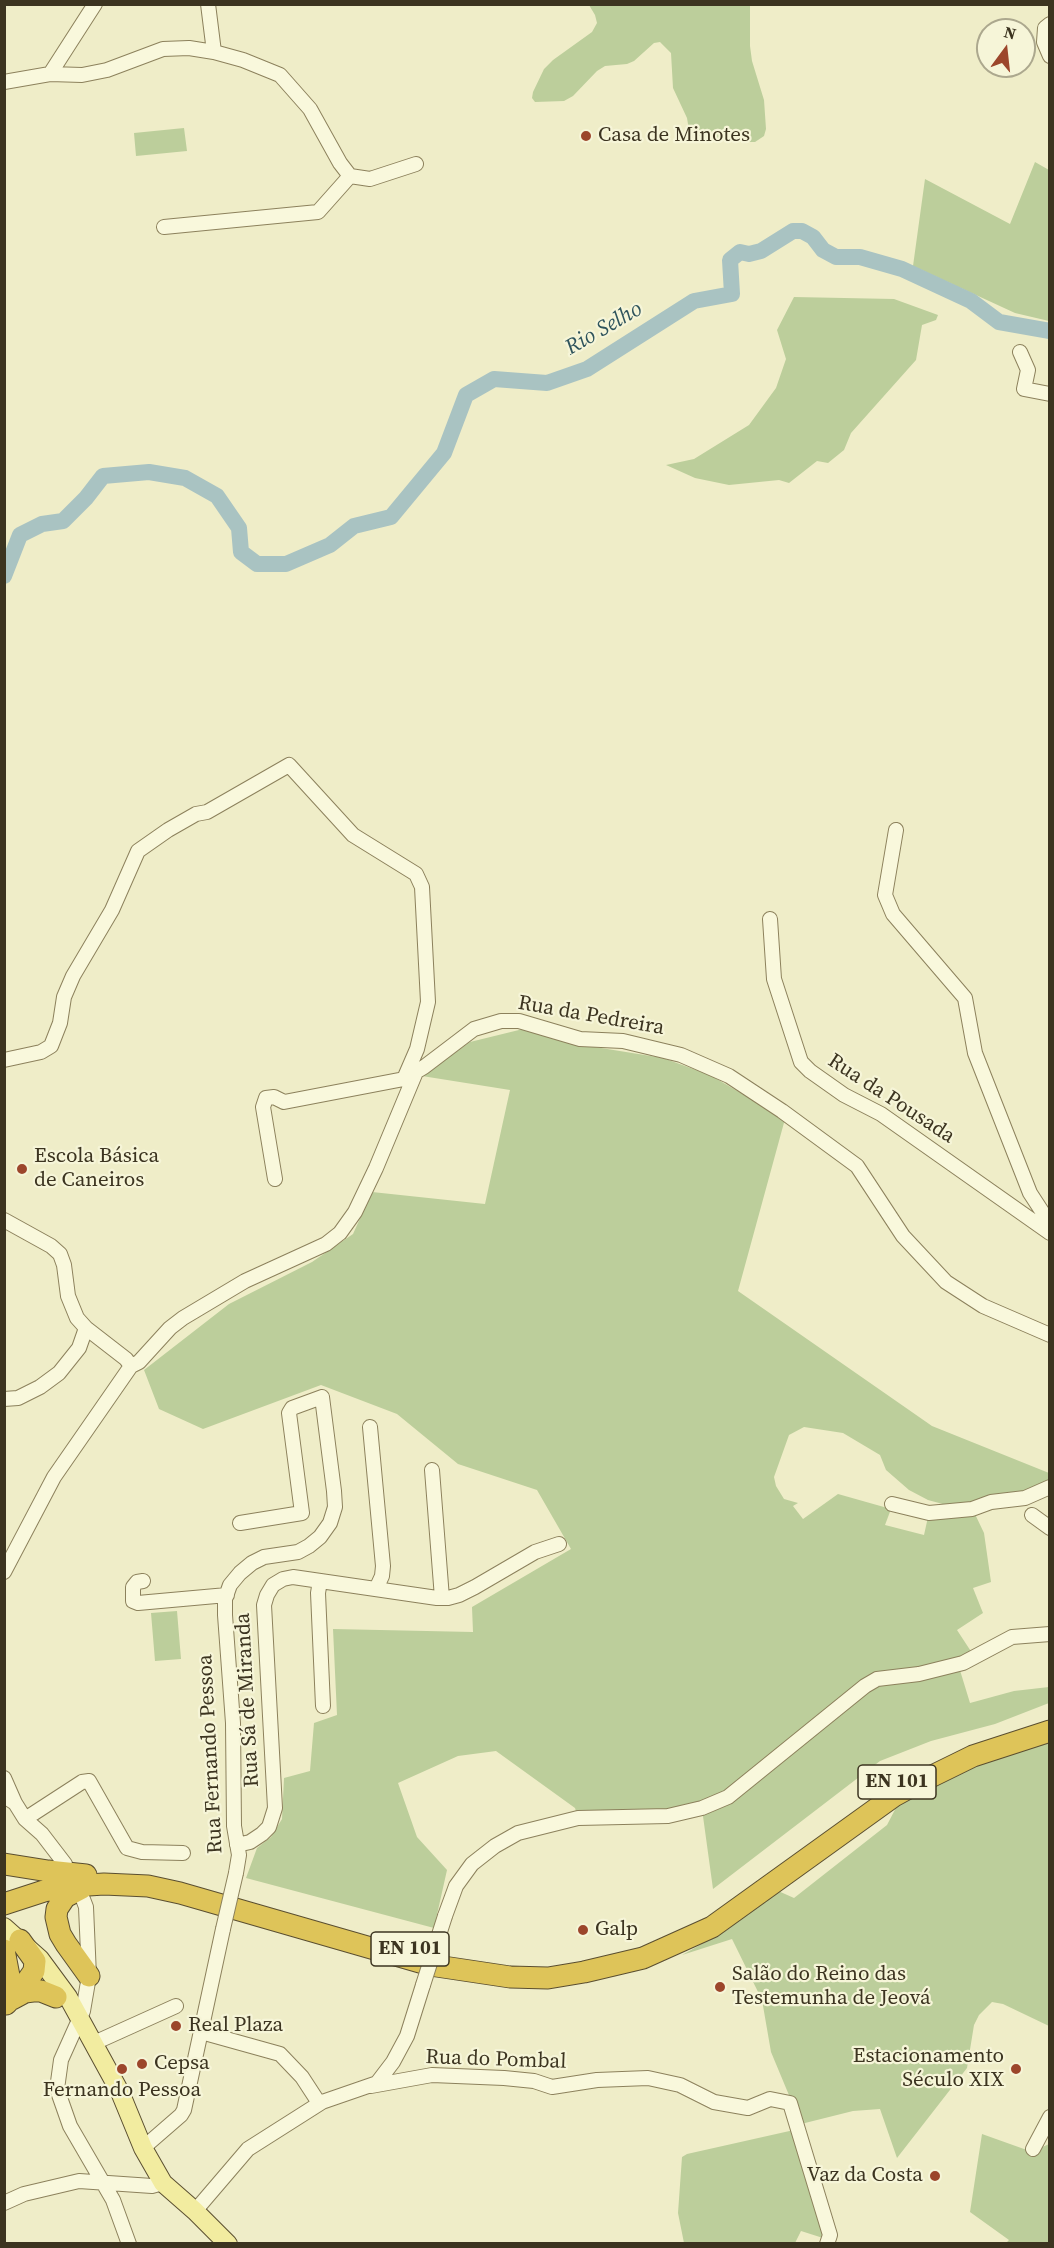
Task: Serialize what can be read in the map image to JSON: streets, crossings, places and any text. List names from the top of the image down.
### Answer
{
  "streets": {
    "highway": ["EN 101"],
    "street": [
      "Rua da Pedreira",
      "Rua da Pousada",
      "Rua Sá de Miranda",
      "Rua Fernando Pessoa",
      "Rua do Pombal"
    ]
  },
  "crossings": [
    ["Rua Sá de Miranda", "Rua Fernando Pessoa"]
  ],
  "water": ["Rio Selho"],
  "places": [
    "Casa de Minotes",
    "Escola Básica de Caneiros",
    "Galp",
    "Salão do Reino das Testemunha de Jeová",
    "Real Plaza",
    "Cepsa",
    "Fernando Pessoa",
    "Estacionamento Século XIX",
    "Vaz da Costa"
  ],
  "north": "top"
}
